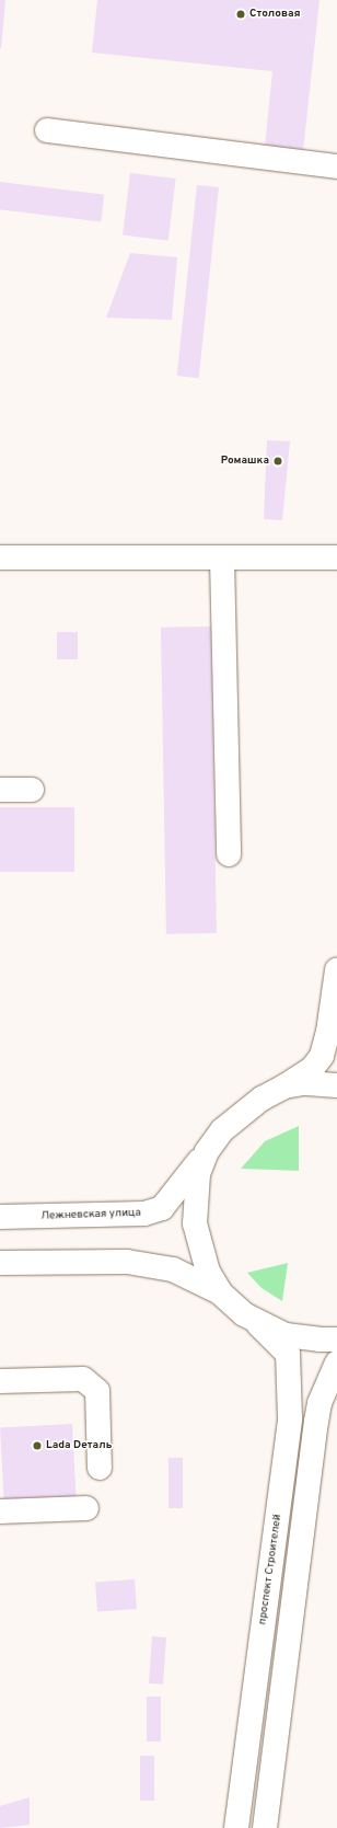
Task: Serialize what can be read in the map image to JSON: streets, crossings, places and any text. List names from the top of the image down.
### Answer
{
  "streets": {
    "main road": ["Лежневская улица", "проспект Строителей"]
  },
  "places": ["Столовая", "Ромашка", "Lada Dеталь"]
}
